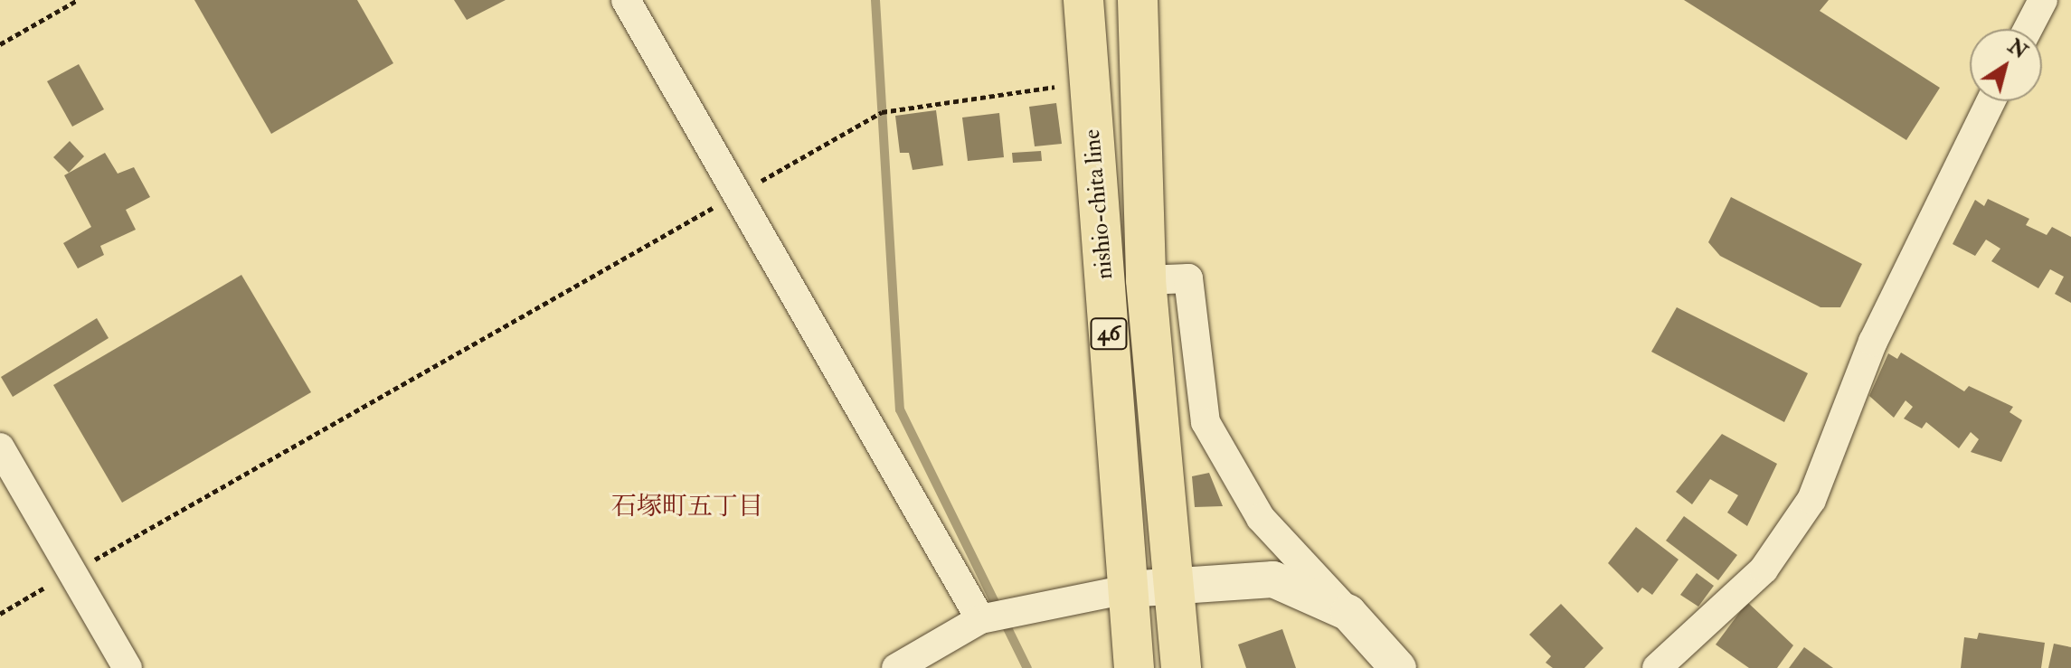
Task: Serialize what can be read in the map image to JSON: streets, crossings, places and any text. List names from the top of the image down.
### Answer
{
  "streets": {
    "main road": ["nishio-chita line", "46"]
  },
  "districts": ["石塚町五丁目"],
  "north": "top right"
}
